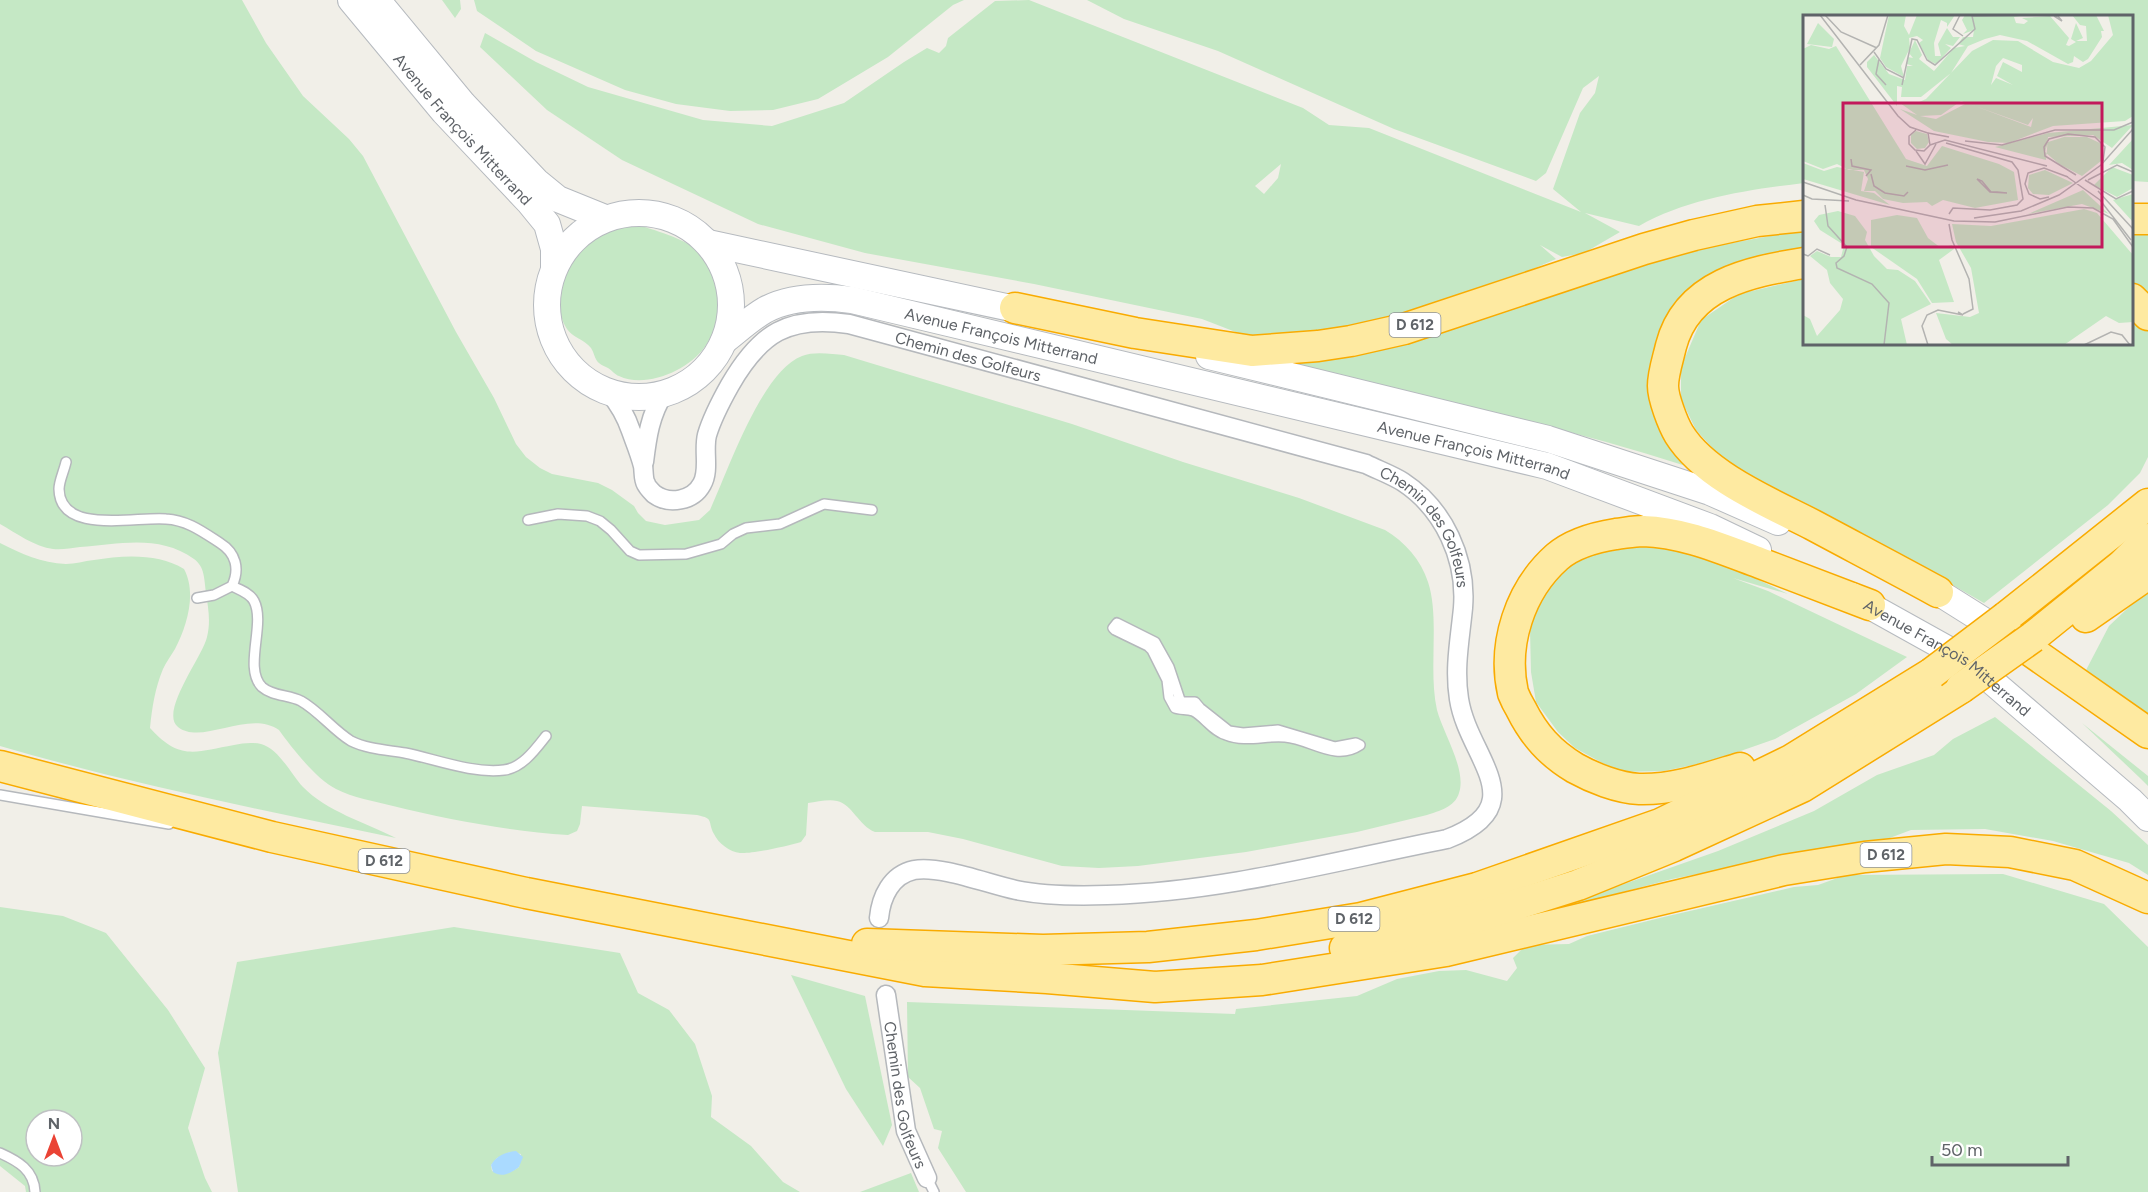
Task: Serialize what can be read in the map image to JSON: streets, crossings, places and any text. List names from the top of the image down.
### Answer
{
  "streets": {
    "highway": ["D 612"],
    "main road": ["Avenue François Mitterrand"],
    "street": ["Chemin des Golfeurs"]
  },
  "crossings": [
    ["Avenue François Mitterrand", "D 612"],
    ["Avenue François Mitterrand", "Chemin des Golfeurs"]
  ],
  "scale_bar": "50 m",
  "north": "top"
}
